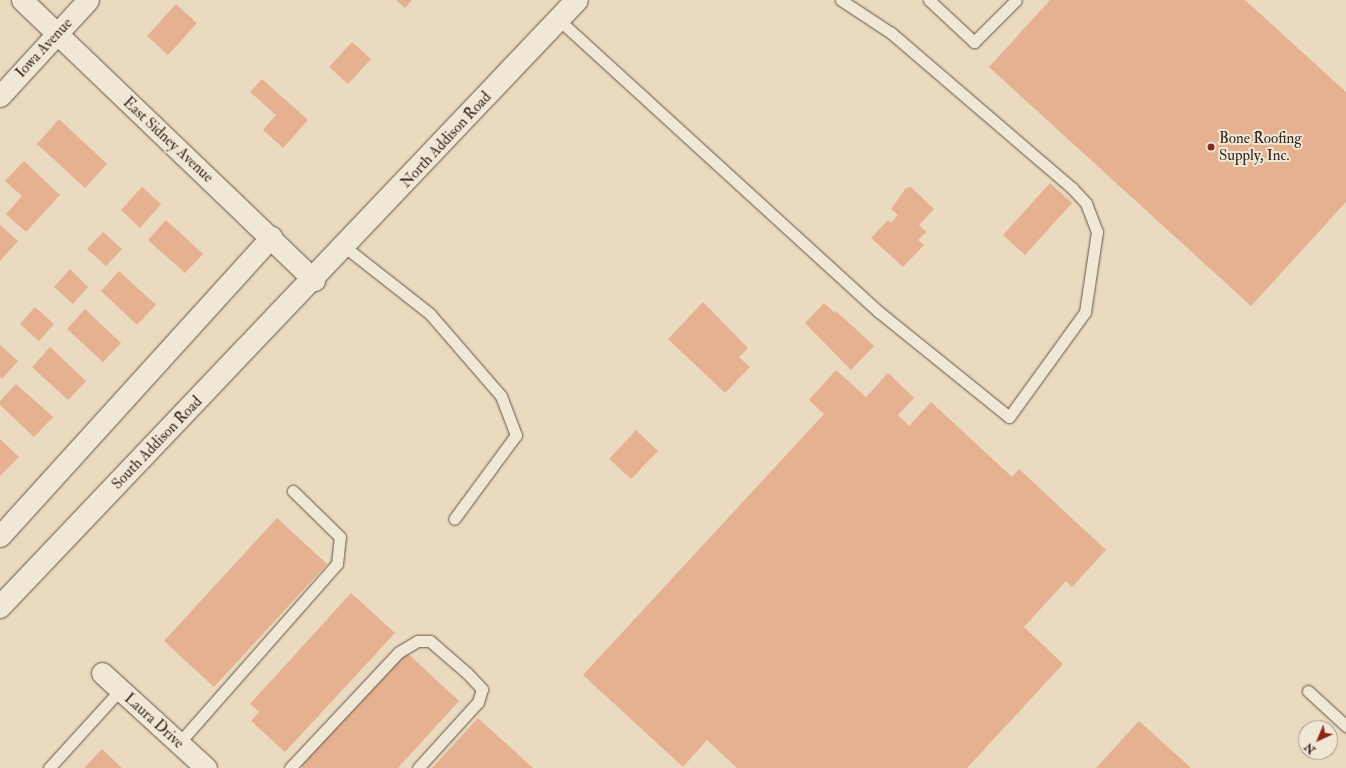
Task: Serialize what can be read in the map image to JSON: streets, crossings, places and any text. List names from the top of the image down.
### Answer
{
  "streets": {
    "street": [
      "Iowa Avenue",
      "East Sidney Avenue",
      "North Addison Road",
      "South Addison Road",
      "Laura Drive"
    ]
  },
  "crossings": [
    ["Iowa Avenue", "East Sidney Avenue"],
    ["East Sidney Avenue", "North Addison Road"],
    ["East Sidney Avenue", "South Addison Road"],
    ["North Addison Road", "South Addison Road"]
  ],
  "places": ["Bone Roofing Supply, Inc."],
  "north": "bottom left"
}
